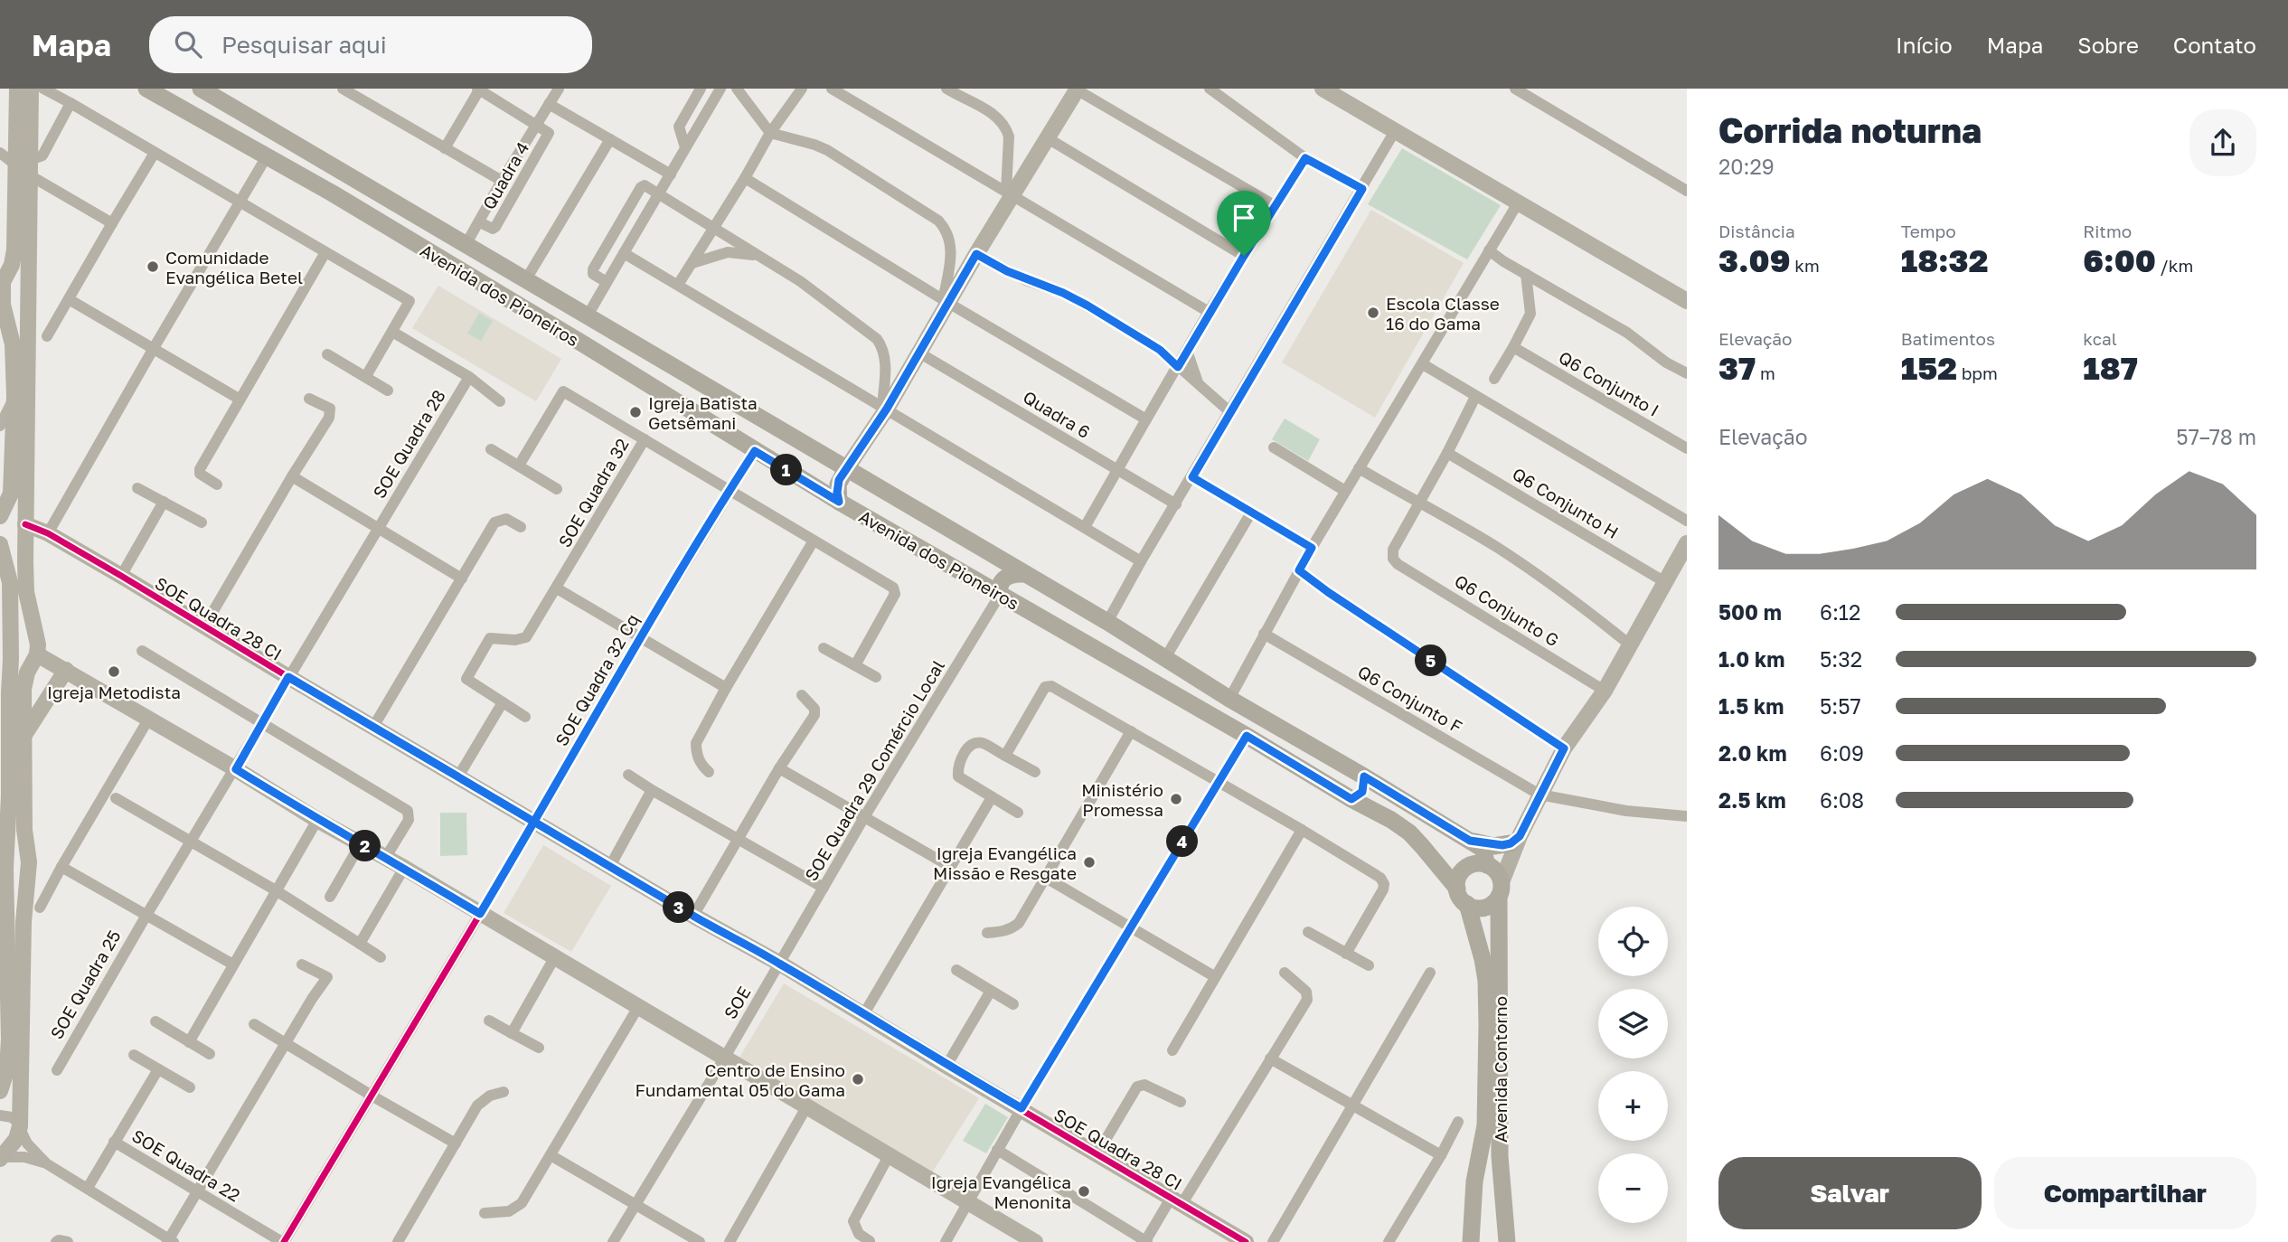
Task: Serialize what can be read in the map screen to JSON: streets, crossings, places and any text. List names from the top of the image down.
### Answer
{
  "streets": {
    "main road": ["Avenida dos Pioneiros", "Avenida Contorno"],
    "street": [
      "Quadra 4",
      "Q6 Conjunto I",
      "Quadra 6",
      "SOE Quadra 28",
      "SOE Quadra 32",
      "Q6 Conjunto H",
      "Q6 Conjunto G",
      "SOE Quadra 28 CI",
      "SOE Quadra 32 Cq",
      "Q6 Conjunto F",
      "SOE Quadra 29 Comércio Local",
      "SOE Quadra 25",
      "SOE",
      "SOE Quadra 22"
    ]
  },
  "crossings": [
    ["Avenida dos Pioneiros", "SOE Quadra 32 Cq"],
    ["Avenida dos Pioneiros", "SOE Quadra 29 Comércio Local"],
    ["Avenida dos Pioneiros", "Avenida Contorno"],
    ["SOE Quadra 28", "SOE Quadra 28 CI"],
    ["SOE Quadra 28", "SOE Quadra 25"],
    ["SOE Quadra 28 CI", "SOE Quadra 32 Cq"],
    ["SOE Quadra 28 CI", "SOE Quadra 29 Comércio Local"],
    ["SOE Quadra 28 CI", "SOE"],
    ["SOE Quadra 29 Comércio Local", "SOE"]
  ],
  "places": [
    "Comunidade Evangélica Betel",
    "Escola Classe 16 do Gama",
    "Igreja Batista Getsêmani",
    "Igreja Metodista",
    "Ministério Promessa",
    "Igreja Evangélica Missão e Resgate",
    "Centro de Ensino Fundamental 05 do Gama",
    "Igreja Evangélica Menonita"
  ],
  "page": {
    "header": "Mapa",
    "search": "Pesquisar aqui",
    "nav": [
      "Início",
      "Mapa",
      "Sobre",
      "Contato"
    ],
    "heading": ["Corrida noturna", "20:29"],
    "stats": [
      ["Distância", "3.09 km"],
      ["Tempo", "18:32"],
      ["Ritmo", "6:00 /km"],
      ["Elevação", "37 m"],
      ["Batimentos", "152 bpm"],
      ["kcal", "187"]
    ],
    "chart": ["Elevação", "57–78 m"],
    "pins": [
      "1",
      "5",
      "4",
      "2",
      "3"
    ],
    "list": [
      {
        "name": "500 m",
        "note": "6:12"
      },
      {
        "name": "1.0 km",
        "note": "5:32"
      },
      {
        "name": "1.5 km",
        "note": "5:57"
      },
      {
        "name": "2.0 km",
        "note": "6:09"
      },
      {
        "name": "2.5 km",
        "note": "6:08"
      }
    ],
    "map_buttons": ["+", "−"],
    "buttons": ["Salvar", "Compartilhar"]
  }
}
